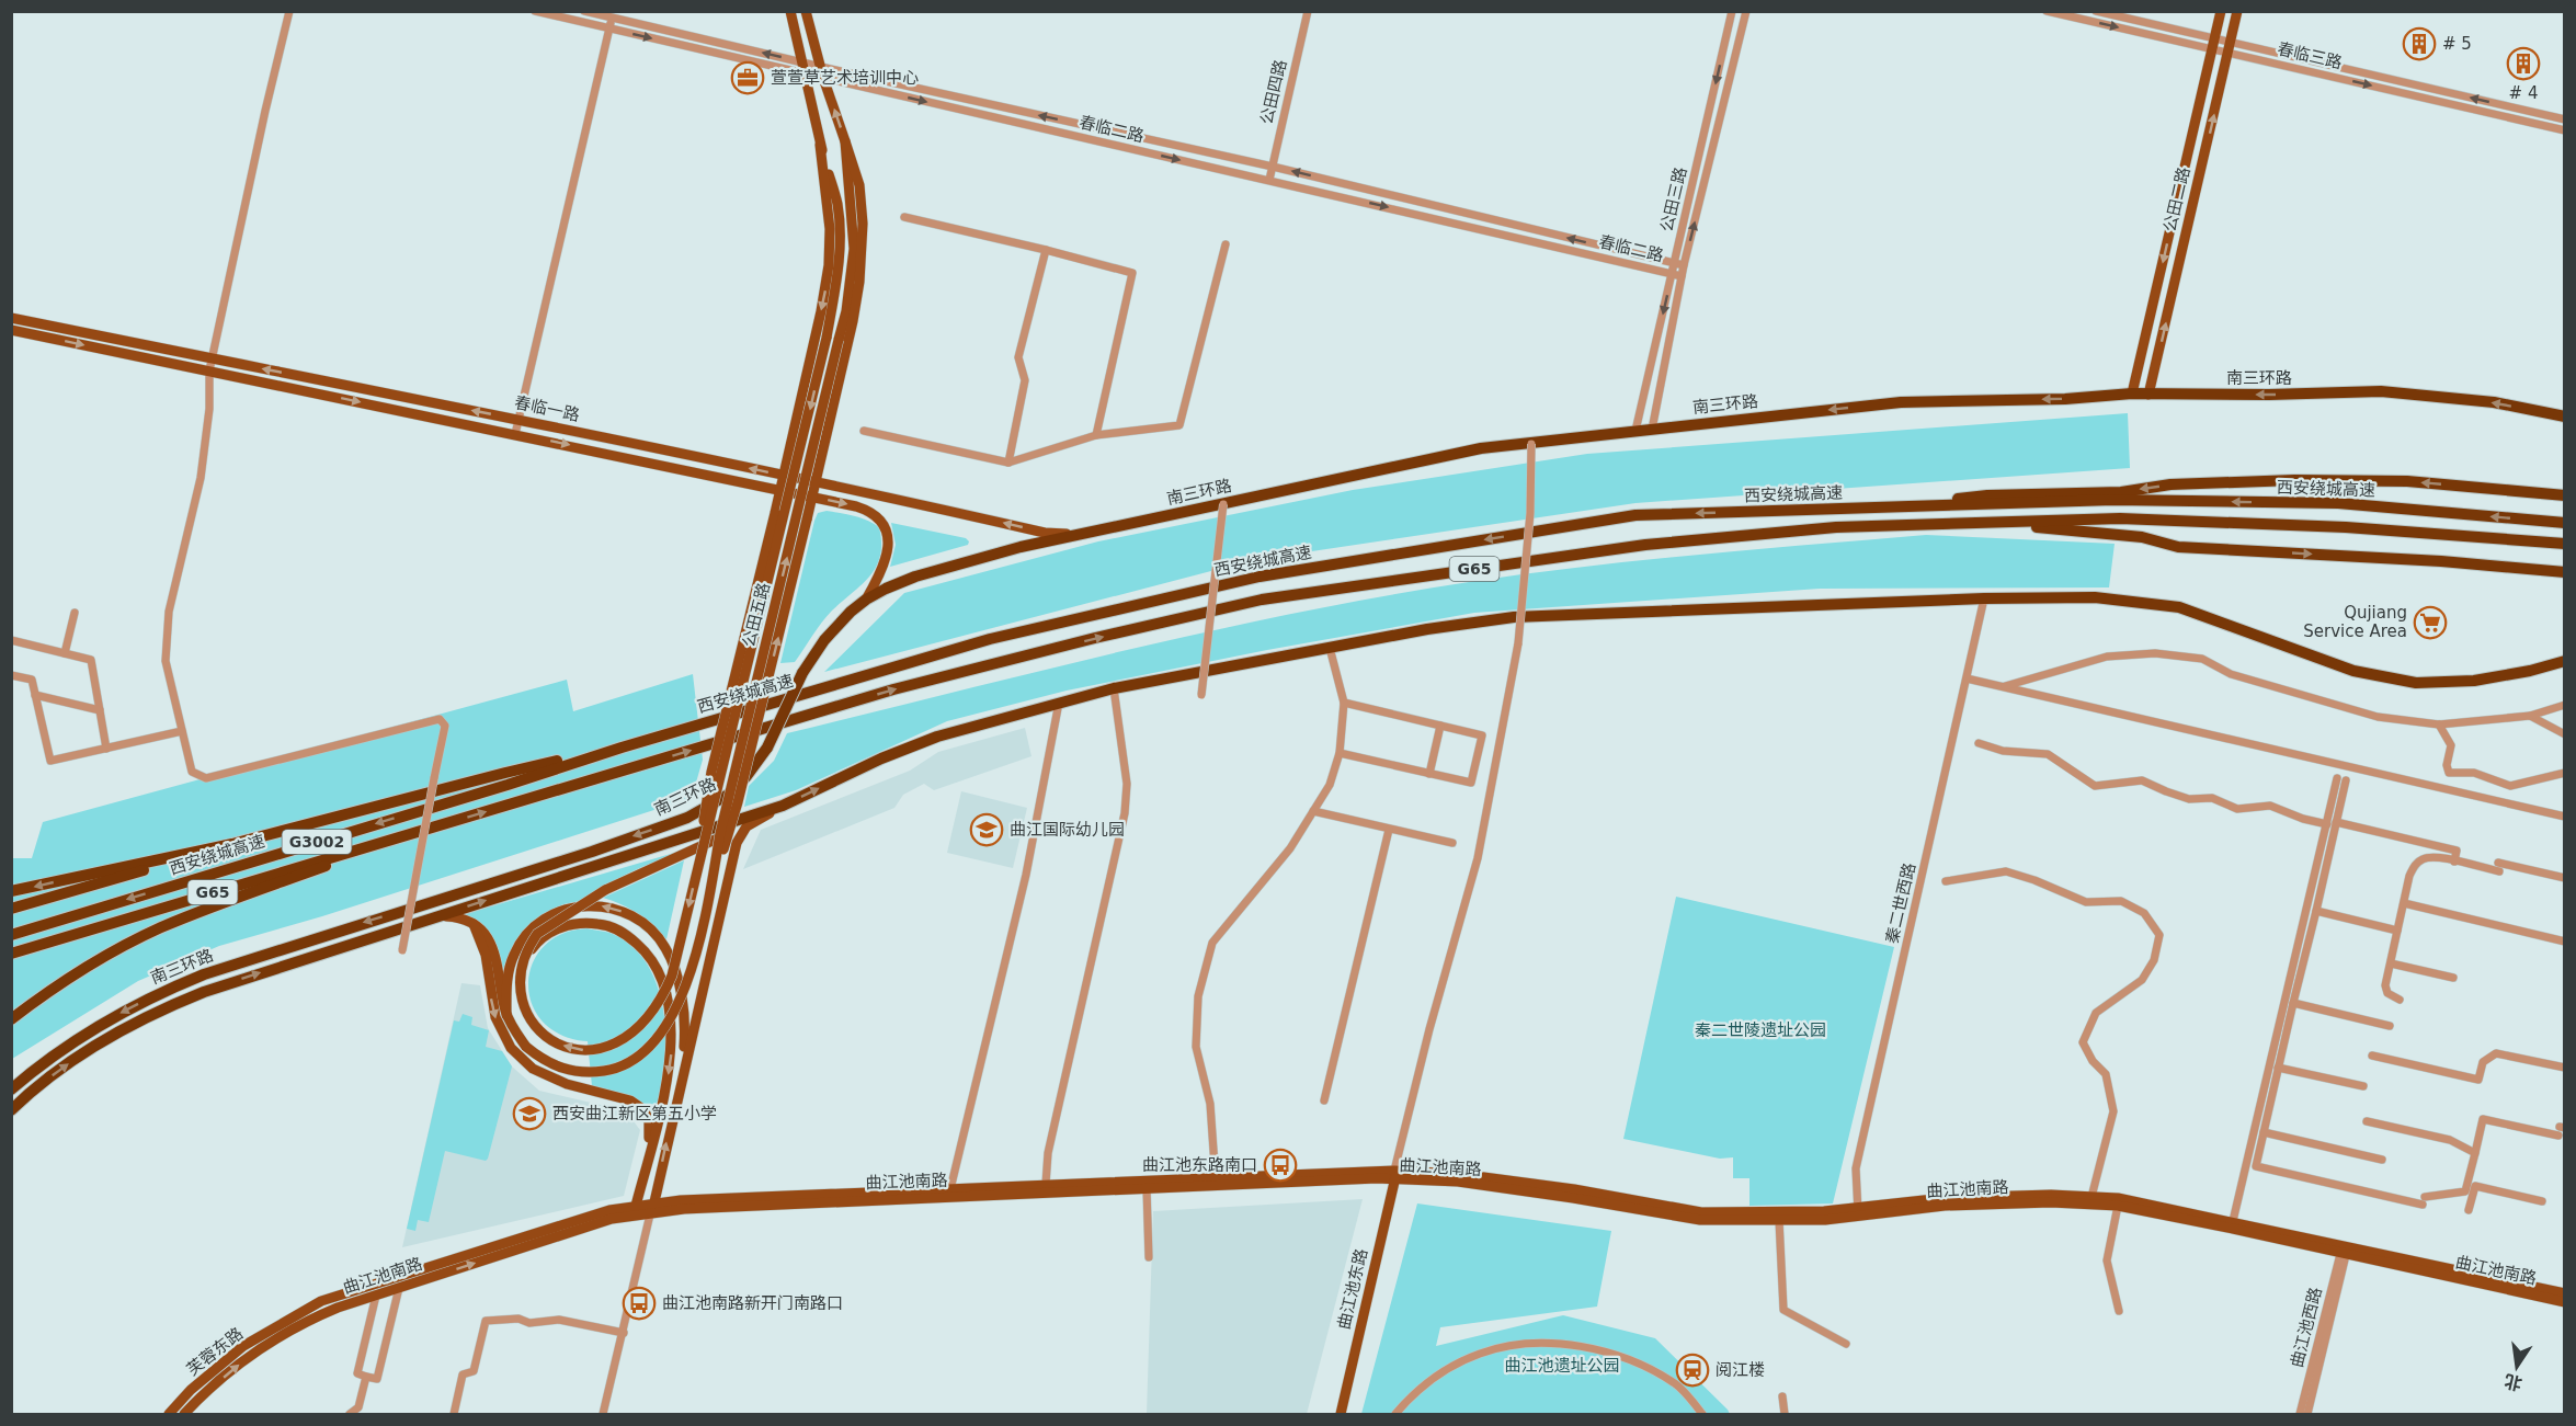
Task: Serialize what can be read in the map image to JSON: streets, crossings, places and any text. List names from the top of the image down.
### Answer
{
  "streets": {
    "highway": [
      "南三环路",
      "西安绕城高速",
      "G65",
      "G3002"
    ],
    "main road": [
      "公田二路",
      "春临一路",
      "公田五路",
      "曲江池南路",
      "曲江池东路",
      "芙蓉东路"
    ],
    "street": [
      "春临三路",
      "公田四路",
      "春临二路",
      "公田三路",
      "秦二世西路",
      "曲江池西路"
    ]
  },
  "crossings": [
    ["春临三路", "公田二路"],
    ["公田四路", "春临二路"],
    ["春临二路", "公田三路"],
    ["春临二路", "公田五路"],
    ["公田三路", "南三环路"],
    ["公田二路", "南三环路"],
    ["南三环路", "春临一路"],
    ["南三环路", "秦二世西路"],
    ["西安绕城高速", "G65"],
    ["秦二世西路", "曲江池南路"],
    ["曲江池南路", "曲江池东路"],
    ["曲江池南路", "曲江池西路"],
    ["曲江池南路", "芙蓉东路"]
  ],
  "parks": ["秦二世陵遗址公园", "曲江池遗址公园"],
  "places": {
    "building": ["# 5", "# 4"],
    "office": ["萱萱草艺术培训中心"],
    "supermarket": ["Qujiang Service Area"],
    "school or university": ["曲江国际幼儿园", "西安曲江新区第五小学"],
    "bus stop": ["曲江池东路南口", "曲江池南路新开门南路口"],
    "station": ["阅江楼"]
  },
  "north": "bottom"
}
